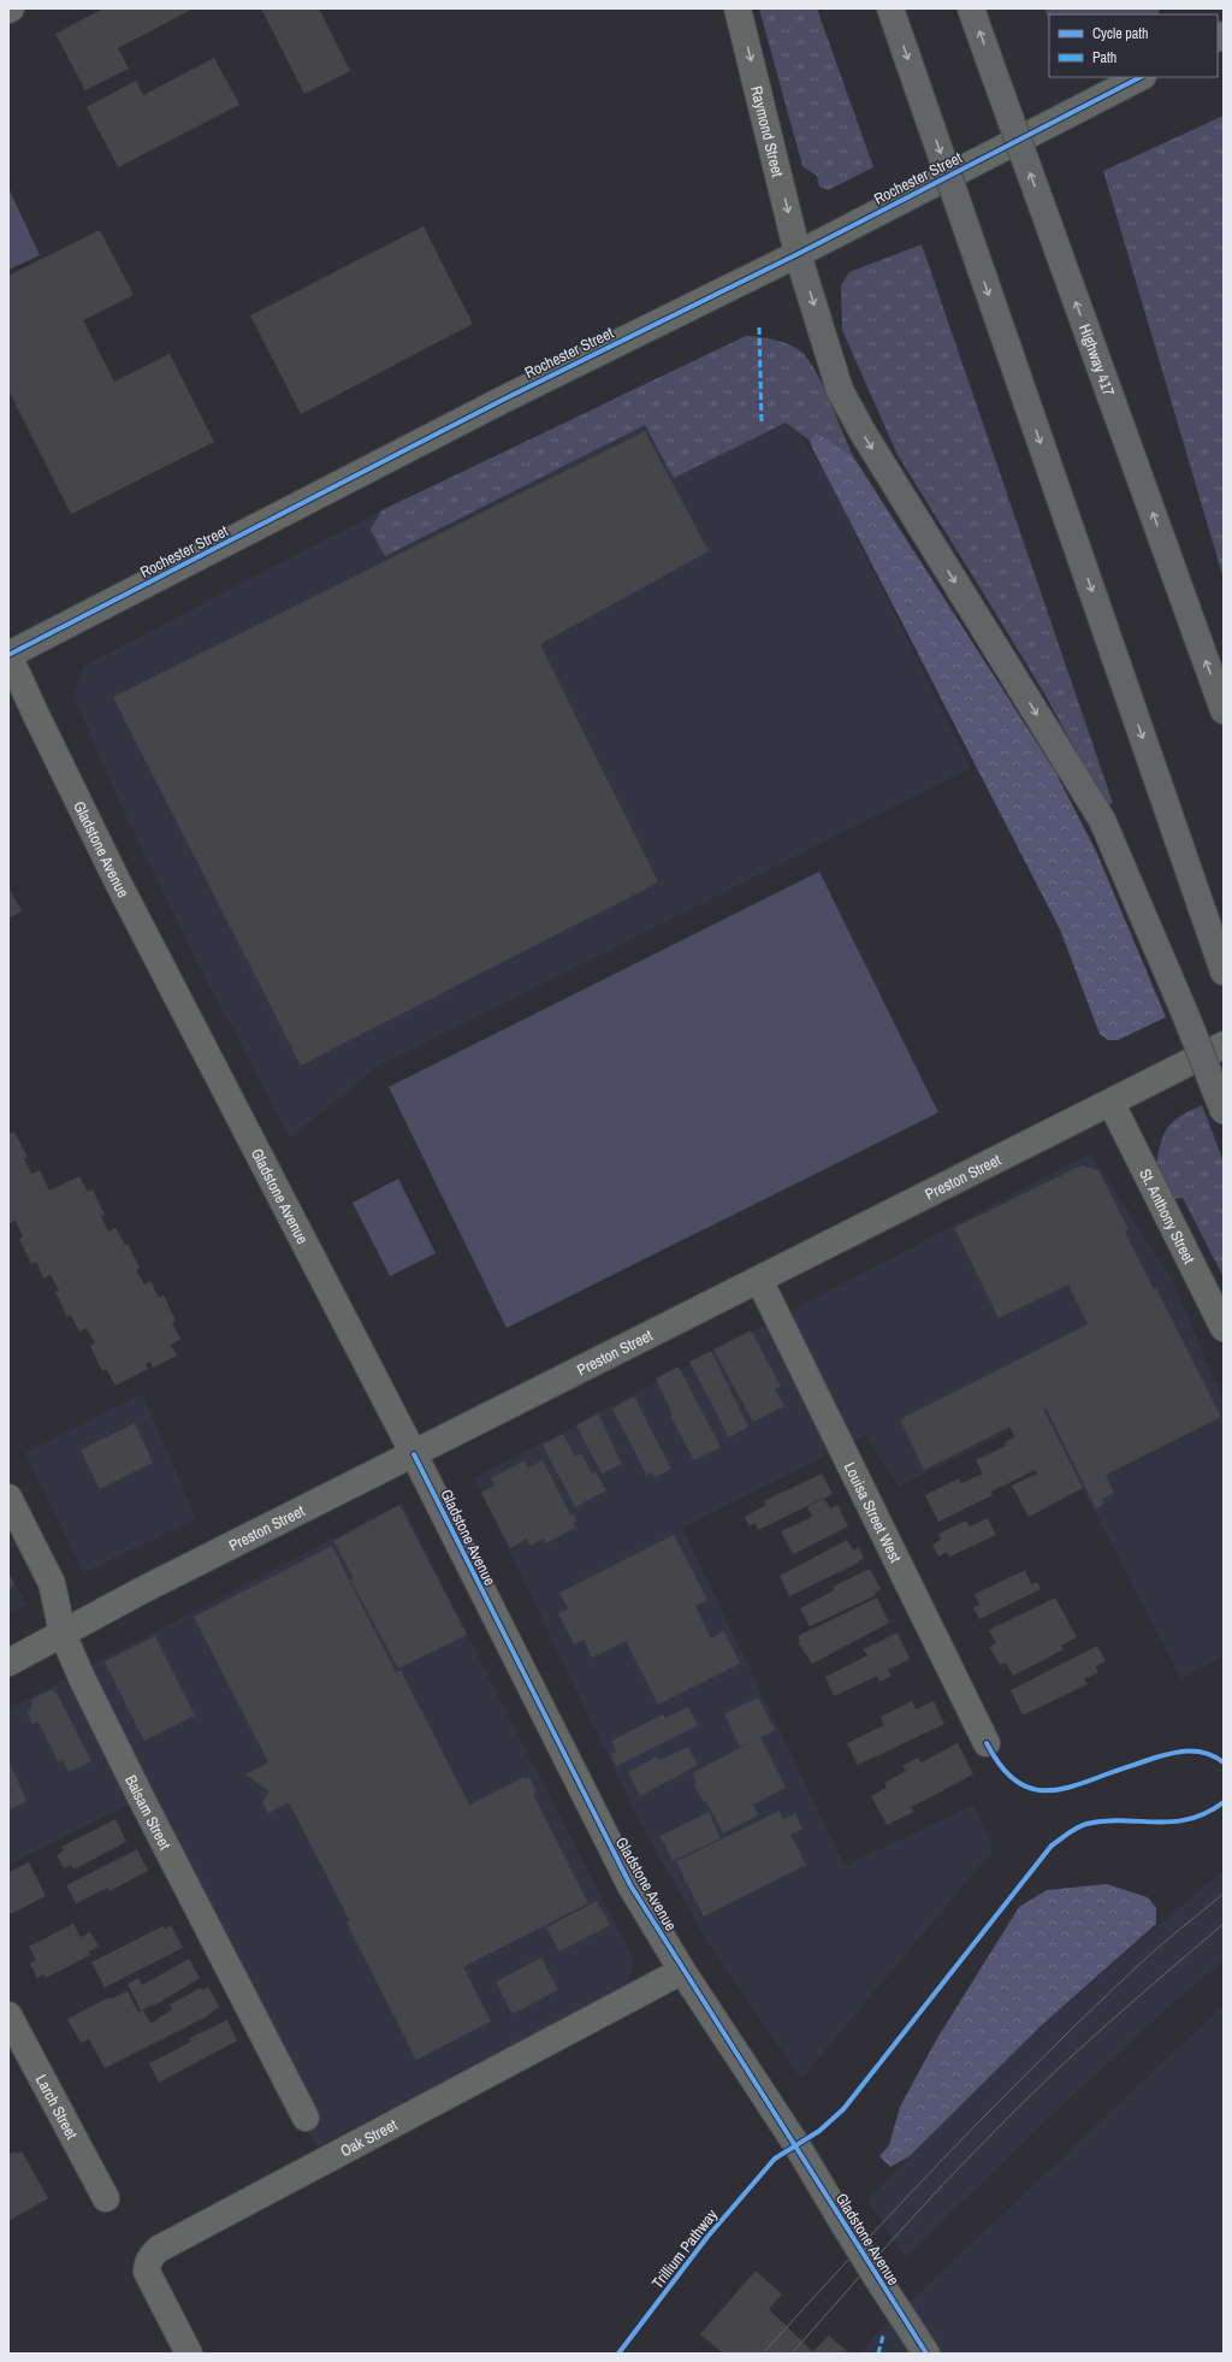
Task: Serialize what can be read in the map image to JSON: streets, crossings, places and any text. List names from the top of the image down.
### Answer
{
  "streets": {
    "highway": ["Highway 417"],
    "main road": ["Gladstone Avenue", "Preston Street"],
    "street": [
      "Raymond Street",
      "Rochester Street",
      "St. Anthony Street",
      "Louisa Street West",
      "Balsam Street",
      "Larch Street",
      "Oak Street"
    ],
    "cycle path": ["Trillium Pathway"]
  },
  "crossings": [
    ["Raymond Street", "Rochester Street"],
    ["Rochester Street", "Gladstone Avenue"],
    ["Gladstone Avenue", "Preston Street"],
    ["Gladstone Avenue", "Oak Street"],
    ["Preston Street", "St. Anthony Street"],
    ["Preston Street", "Louisa Street West"],
    ["Preston Street", "Balsam Street"]
  ],
  "one_way": ["Raymond Street"],
  "legend": ["Cycle path", "Path"]
}
